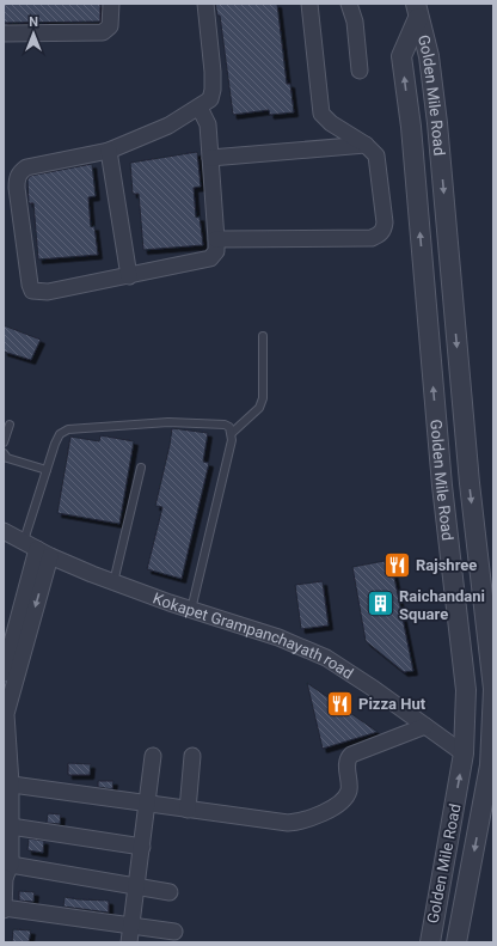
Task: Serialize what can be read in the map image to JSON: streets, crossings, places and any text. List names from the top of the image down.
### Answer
{
  "streets": {
    "street": ["Golden Mile Road", "Kokapet Grampanchayath road"]
  },
  "crossings": [
    ["Golden Mile Road", "Kokapet Grampanchayath road"]
  ],
  "places": {
    "restaurant": ["Rajshree", "Pizza Hut"],
    "building": ["Raichandani Square"]
  },
  "north": "top"
}
